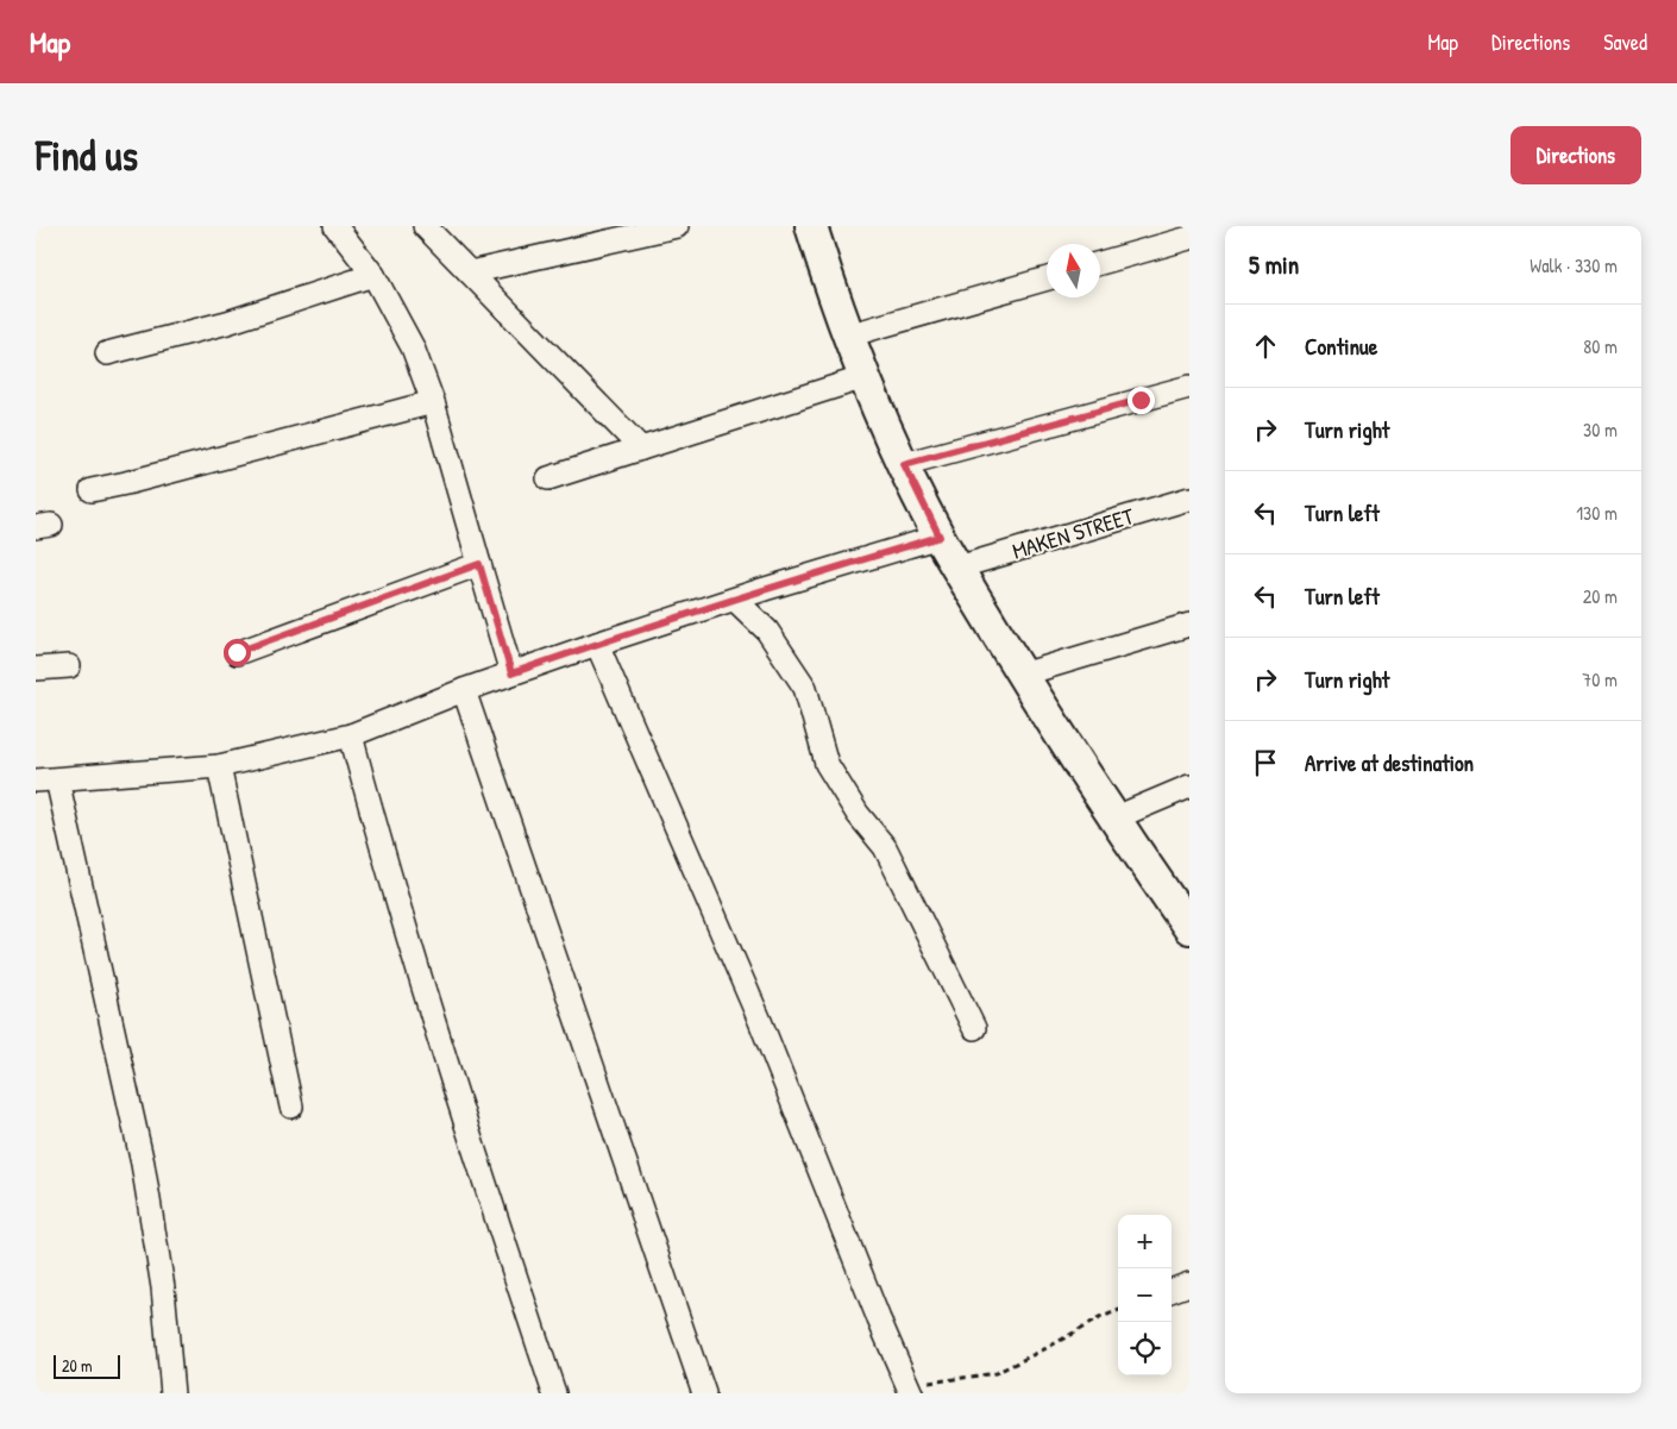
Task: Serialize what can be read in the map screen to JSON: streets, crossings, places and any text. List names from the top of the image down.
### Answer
{
  "streets": {
    "street": ["MAKEN STREET"]
  },
  "scale_bar": "20 m",
  "north": "top",
  "page": {
    "header": "Map",
    "nav": ["Map", "Directions", "Saved"],
    "buttons": "Directions",
    "title": "Find us",
    "heading": ["5 min", "Walk · 330 m"],
    "list": [
      ["Continue", "80 m"],
      ["Turn right", "30 m"],
      ["Turn left", "130 m"],
      ["Turn left", "20 m"],
      ["Turn right", "70 m"],
      "Arrive at destination"
    ],
    "map_buttons": ["+", "−"],
    "scale": "20 m"
  }
}
